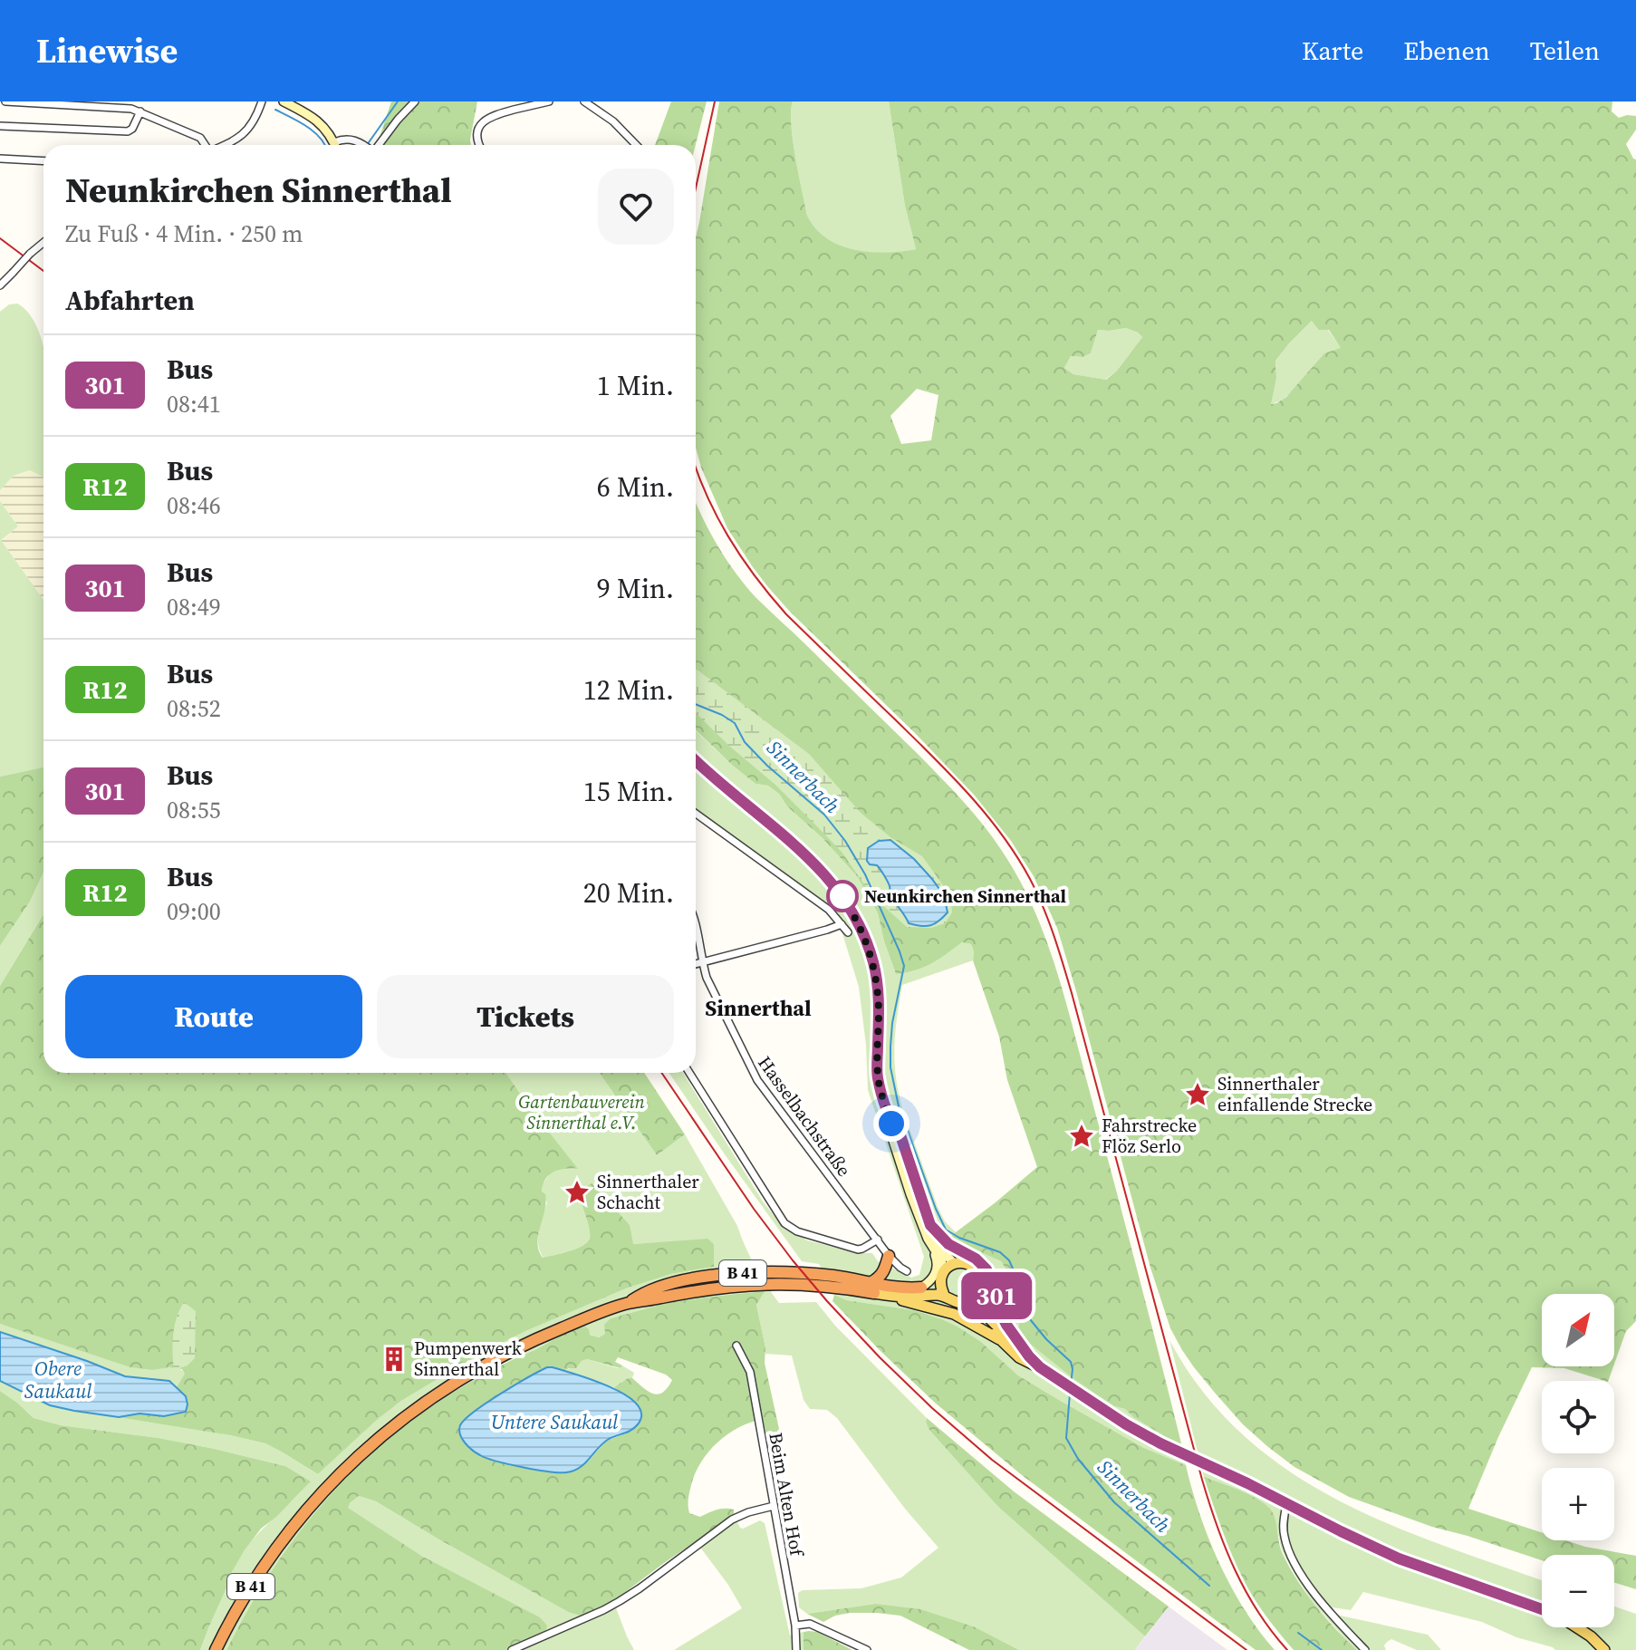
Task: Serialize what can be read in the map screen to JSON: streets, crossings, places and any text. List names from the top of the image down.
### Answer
{
  "streets": {
    "highway": ["B 41"],
    "street": ["Hasselbachstraße", "Beim Alten Hof"]
  },
  "districts": ["Sinnerthal"],
  "water": ["Sinnerbach", "Obere Saukaul", "Untere Saukaul"],
  "parks": ["Gartenbauverein Sinnerthal e.V."],
  "places": {
    "other": ["Neunkirchen Sinnerthal"],
    "place": ["Sinnerthaler einfallende Strecke", "Fahrstrecke Flöz Serlo", "Sinnerthaler Schacht"],
    "building": ["Pumpenwerk Sinnerthal"]
  },
  "lines": ["bus line 301"],
  "north": "top right",
  "page": {
    "header": "Linewise",
    "nav": ["Karte", "Ebenen", "Teilen"],
    "on_map": "301",
    "heading": [
      ["Neunkirchen Sinnerthal", "Zu Fuß · 4 Min. · 250 m"],
      "Abfahrten"
    ],
    "list": [
      {
        "mark": "301",
        "name": "Bus",
        "note": "08:41",
        "value": "1 Min."
      },
      {
        "mark": "R12",
        "name": "Bus",
        "note": "08:46",
        "value": "6 Min."
      },
      {
        "mark": "301",
        "name": "Bus",
        "note": "08:49",
        "value": "9 Min."
      },
      {
        "mark": "R12",
        "name": "Bus",
        "note": "08:52",
        "value": "12 Min."
      },
      {
        "mark": "301",
        "name": "Bus",
        "note": "08:55",
        "value": "15 Min."
      },
      {
        "mark": "R12",
        "name": "Bus",
        "note": "09:00",
        "value": "20 Min."
      }
    ],
    "buttons": ["Route", "Tickets"],
    "map_buttons": ["+", "−"]
  }
}
